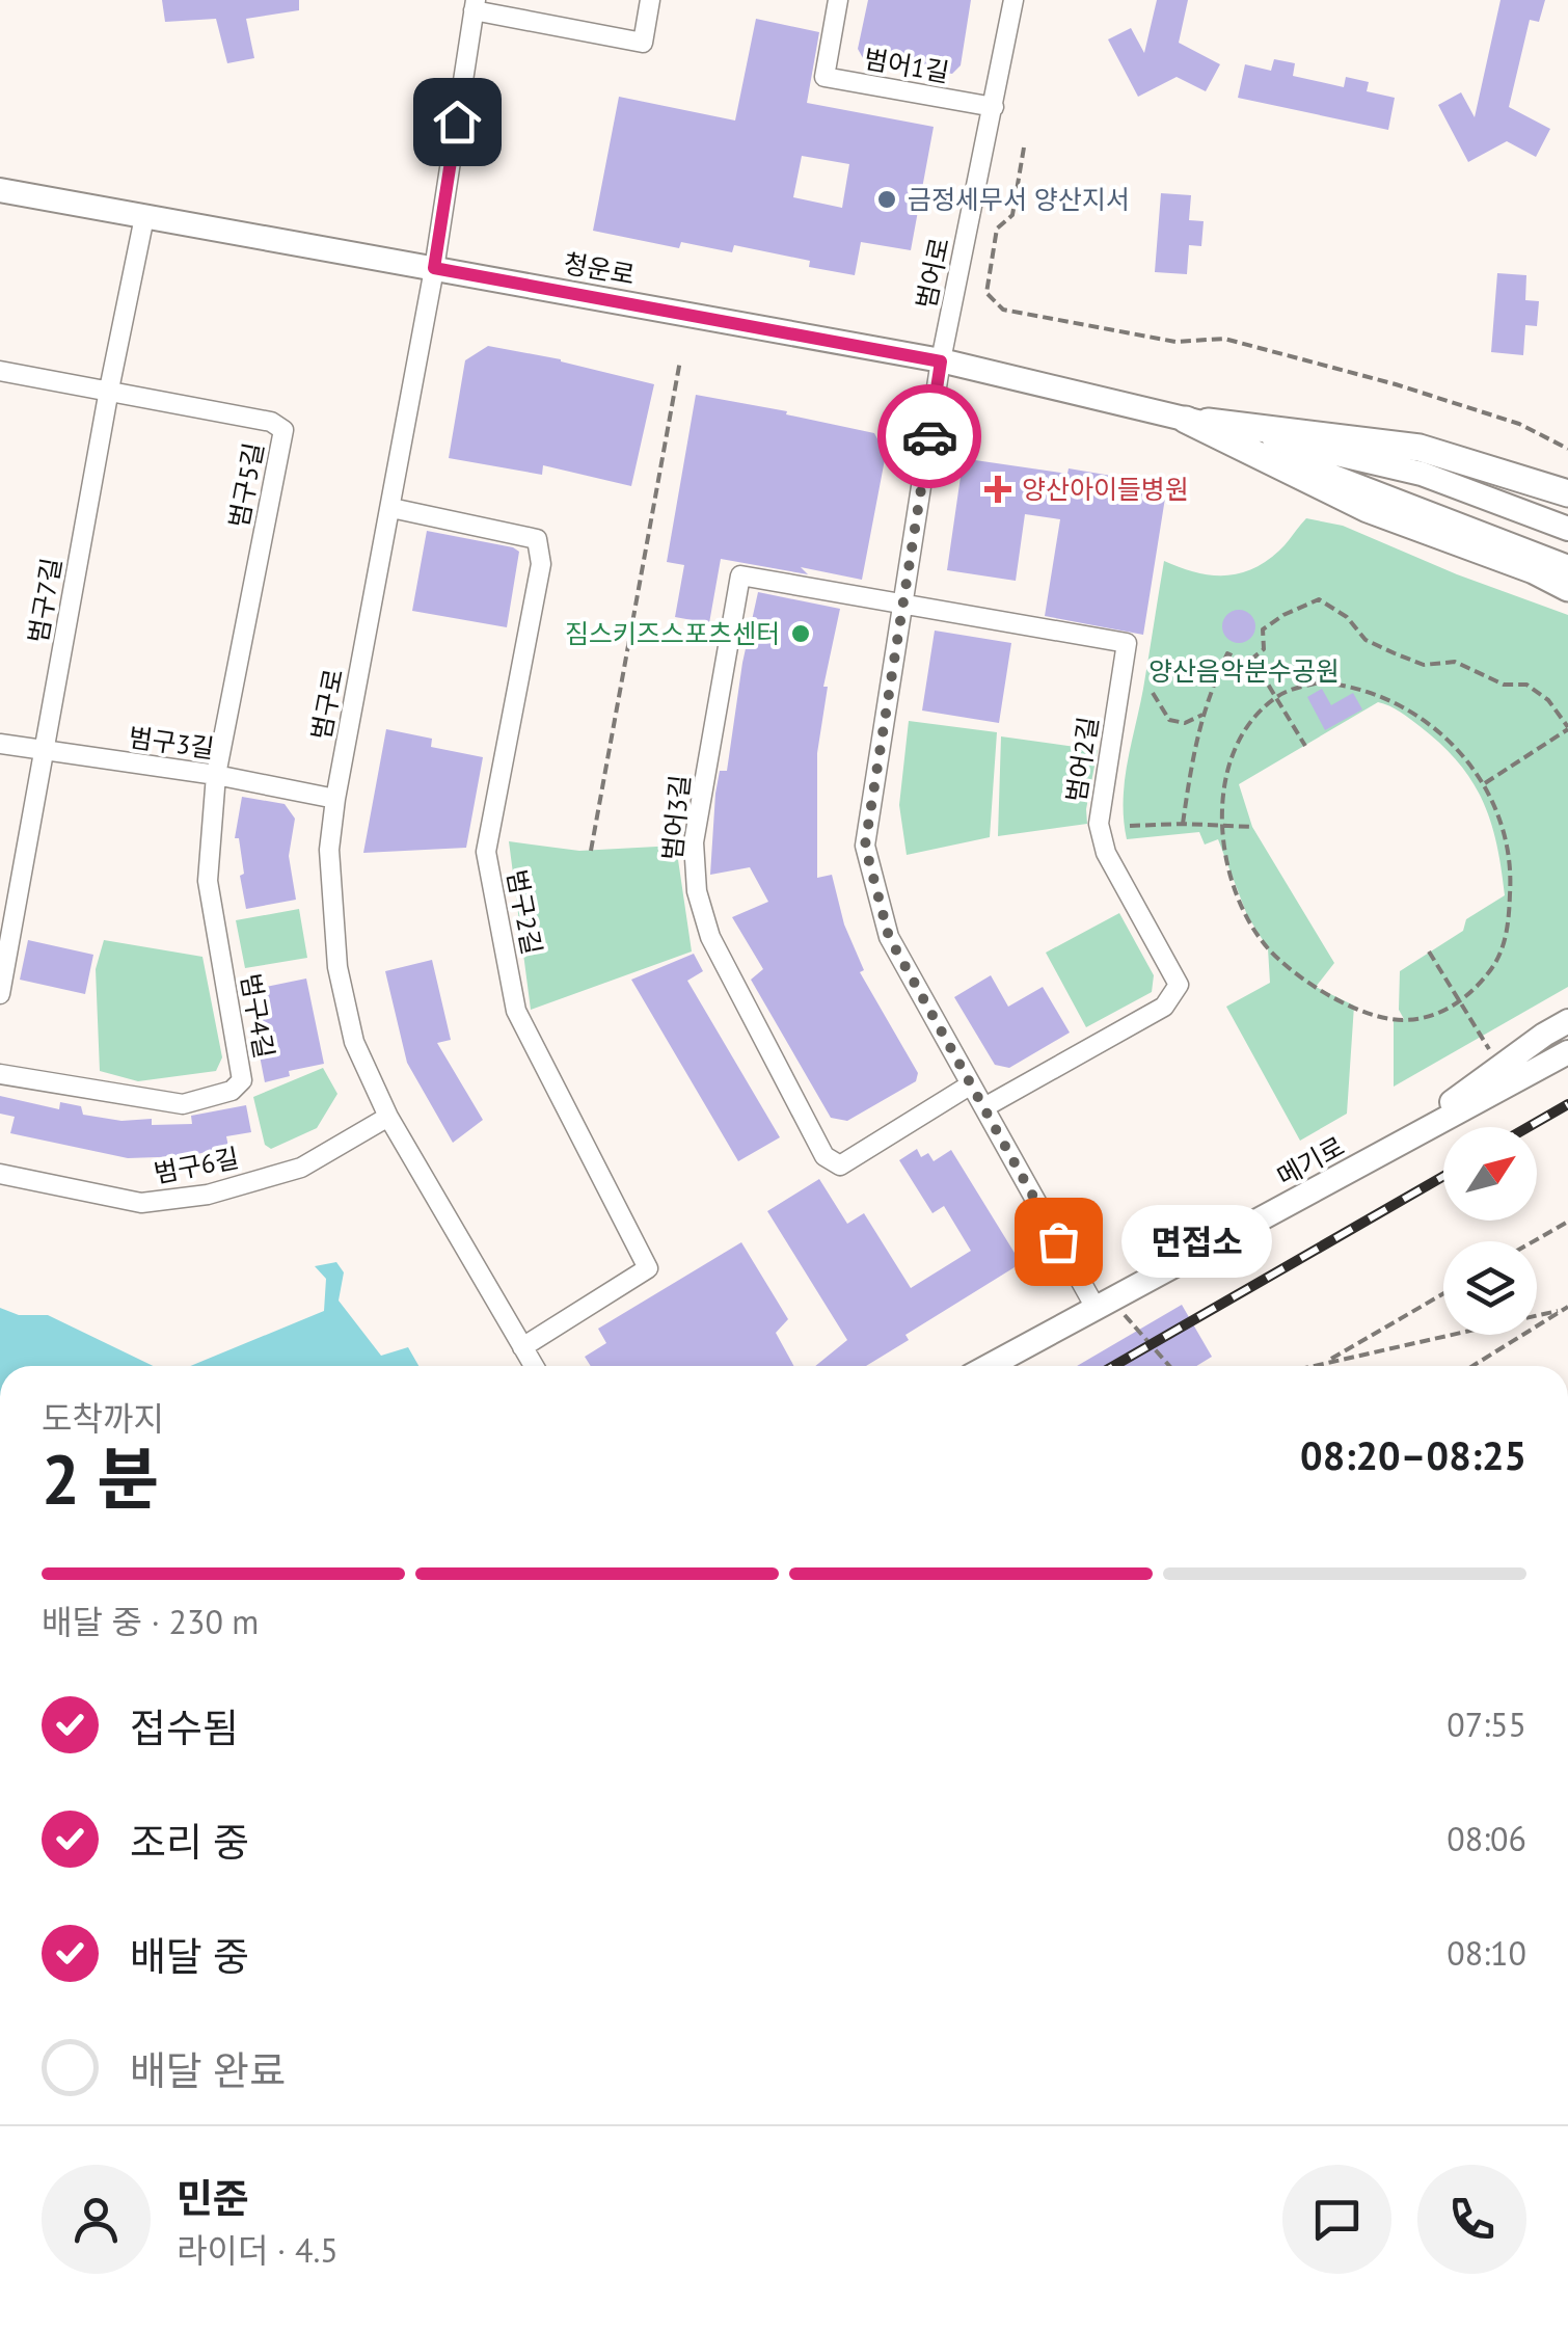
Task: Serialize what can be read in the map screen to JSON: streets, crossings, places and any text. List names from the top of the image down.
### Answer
{
  "streets": {
    "street": [
      "범어1길",
      "청운로",
      "범어로",
      "범구5길",
      "범구7길",
      "범구로",
      "범구3길",
      "범어2길",
      "범어3길",
      "범구2길",
      "범구4길",
      "메기로",
      "범구6길"
    ]
  },
  "crossings": [
    ["범어1길", "범어로"],
    ["청운로", "범어로"],
    ["청운로", "범구7길"],
    ["청운로", "범구로"],
    ["범어로", "범어2길"],
    ["범어로", "범어3길"],
    ["범어로", "메기로"],
    ["범구5길", "범구7길"],
    ["범구5길", "범구3길"],
    ["범구5길", "범구4길"],
    ["범구7길", "범구3길"],
    ["범구로", "범구3길"],
    ["범구로", "범구2길"],
    ["범구로", "범구6길"],
    ["범구3길", "범구4길"],
    ["범어2길", "범어3길"]
  ],
  "parks": ["양산음악분수공원"],
  "places": {
    "other": ["금정세무서 양산지서", "짐스키즈스포츠센터", "면접소"],
    "health": ["양산아이들병원"]
  },
  "north": "top right",
  "page": {
    "bubble": "면접소",
    "heading": ["2 분", "도착까지", "08:20–08:25"],
    "panel": ["민준", "라이더 · 4.5"],
    "bar": "배달 중 · 230 m",
    "list": [
      ["접수됨", "07:55"],
      ["조리 중", "08:06"],
      ["배달 중", "08:10"],
      "배달 완료"
    ]
  }
}
